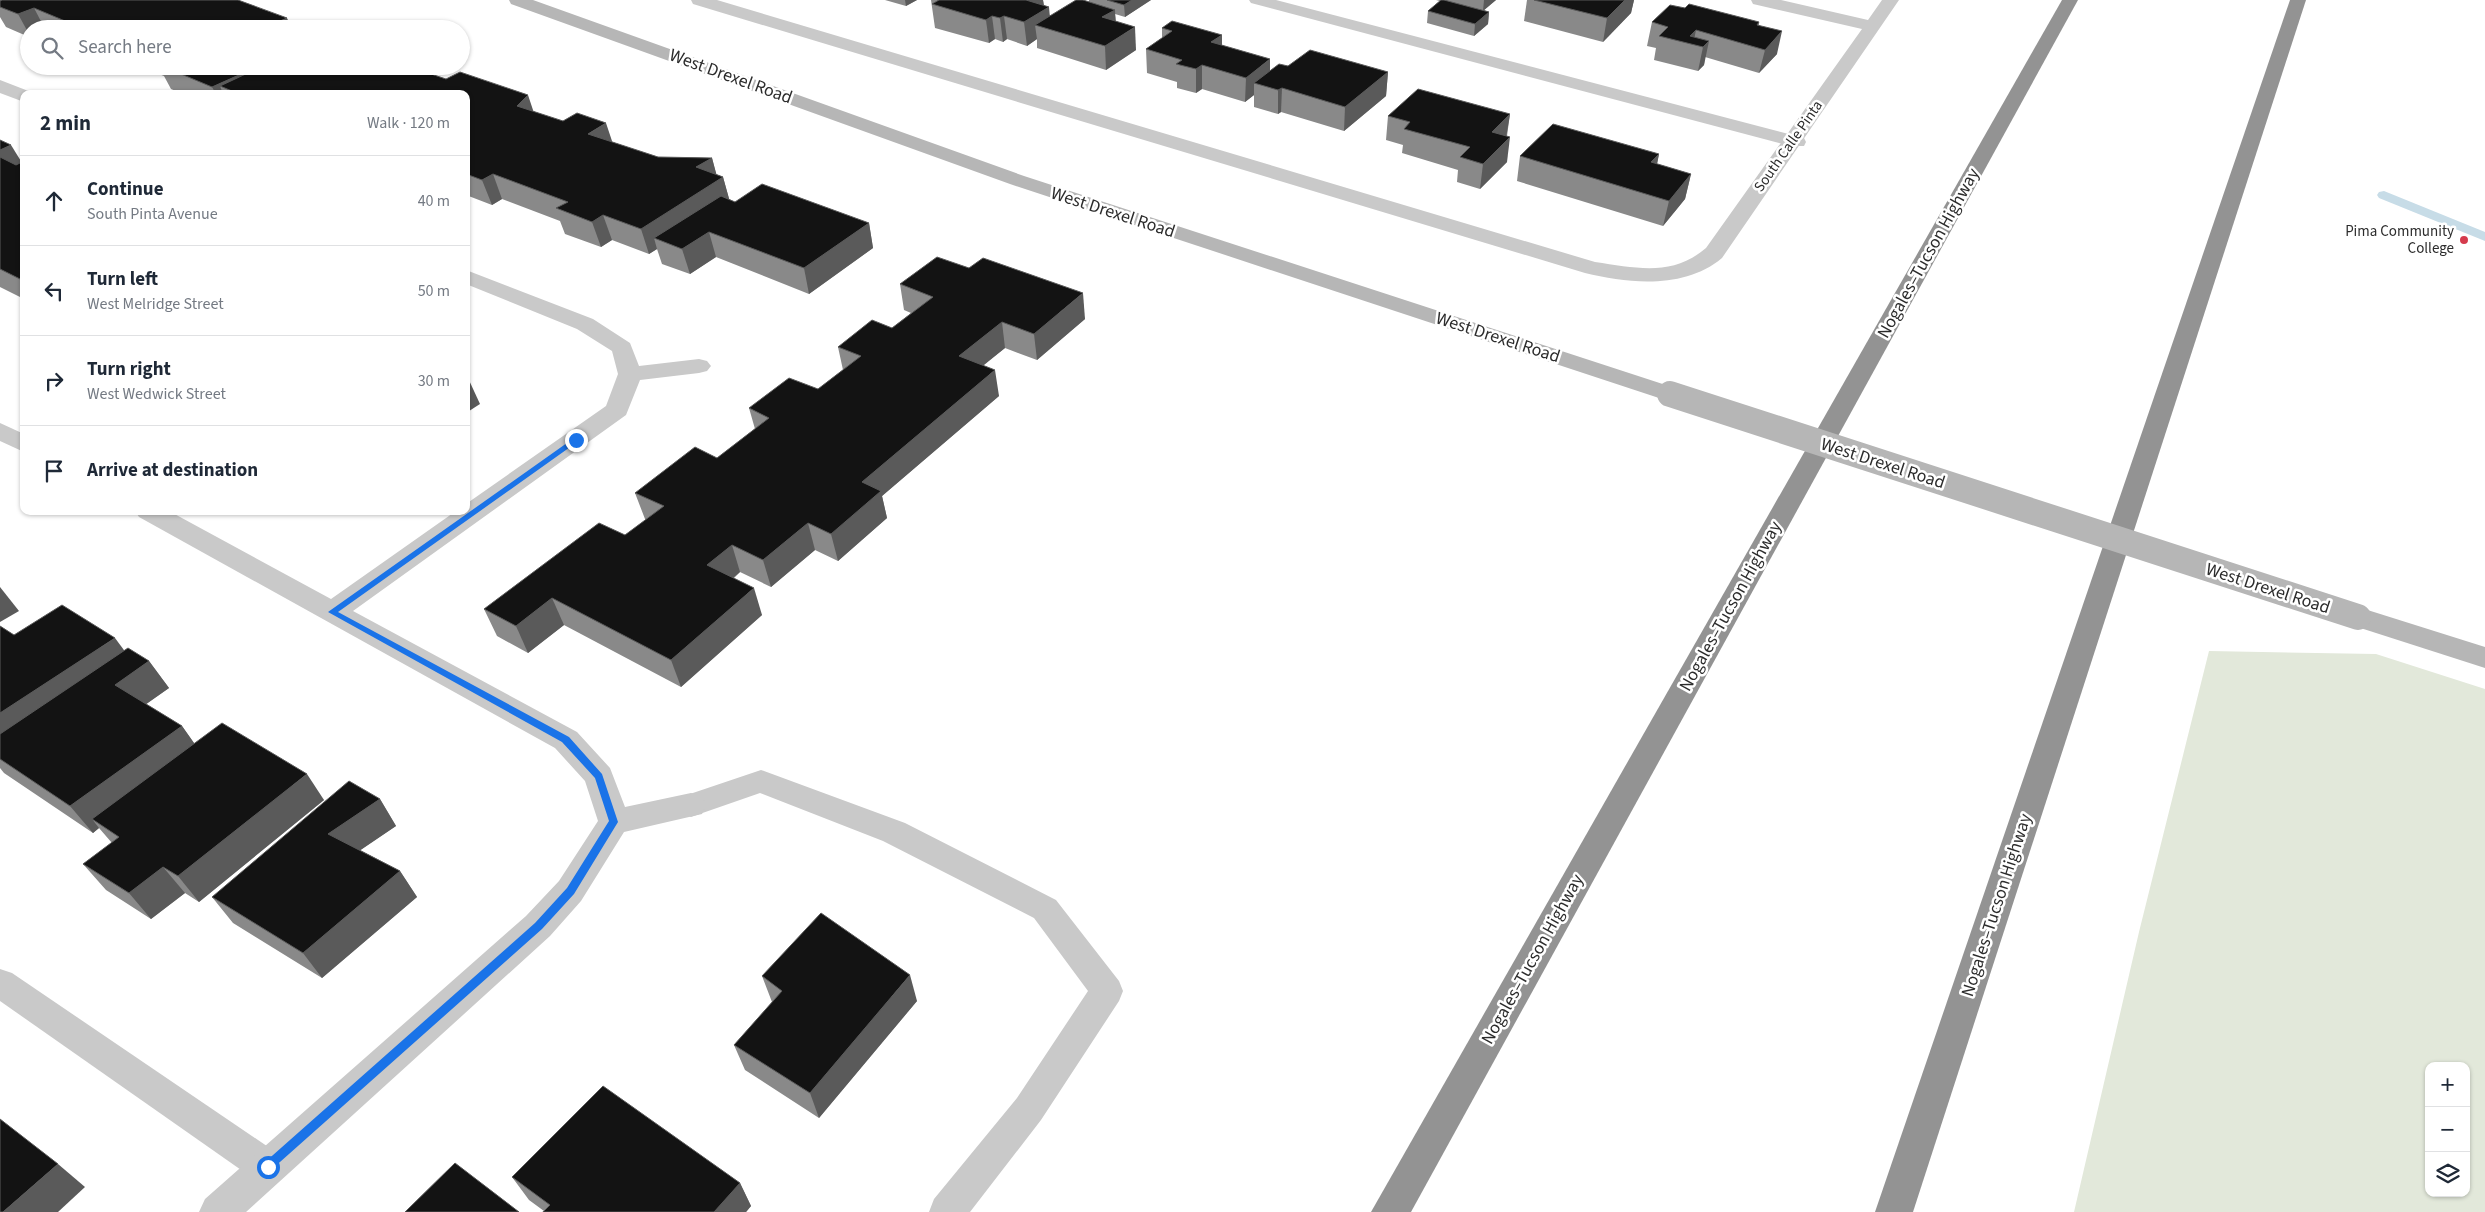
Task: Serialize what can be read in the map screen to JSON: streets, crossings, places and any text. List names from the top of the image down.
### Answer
{
  "streets": {
    "highway": ["Nogales–Tucson Highway"],
    "street": ["West Drexel Road", "South Calle Pinta"]
  },
  "places": ["Pima Community College"],
  "page": {
    "search": "Search here",
    "heading": ["2 min", "Walk · 120 m"],
    "list": [
      ["Continue", "South Pinta Avenue", "40 m"],
      ["Turn left", "West Melridge Street", "50 m"],
      ["Turn right", "West Wedwick Street", "30 m"],
      "Arrive at destination"
    ],
    "map_buttons": ["+", "−"]
  }
}
